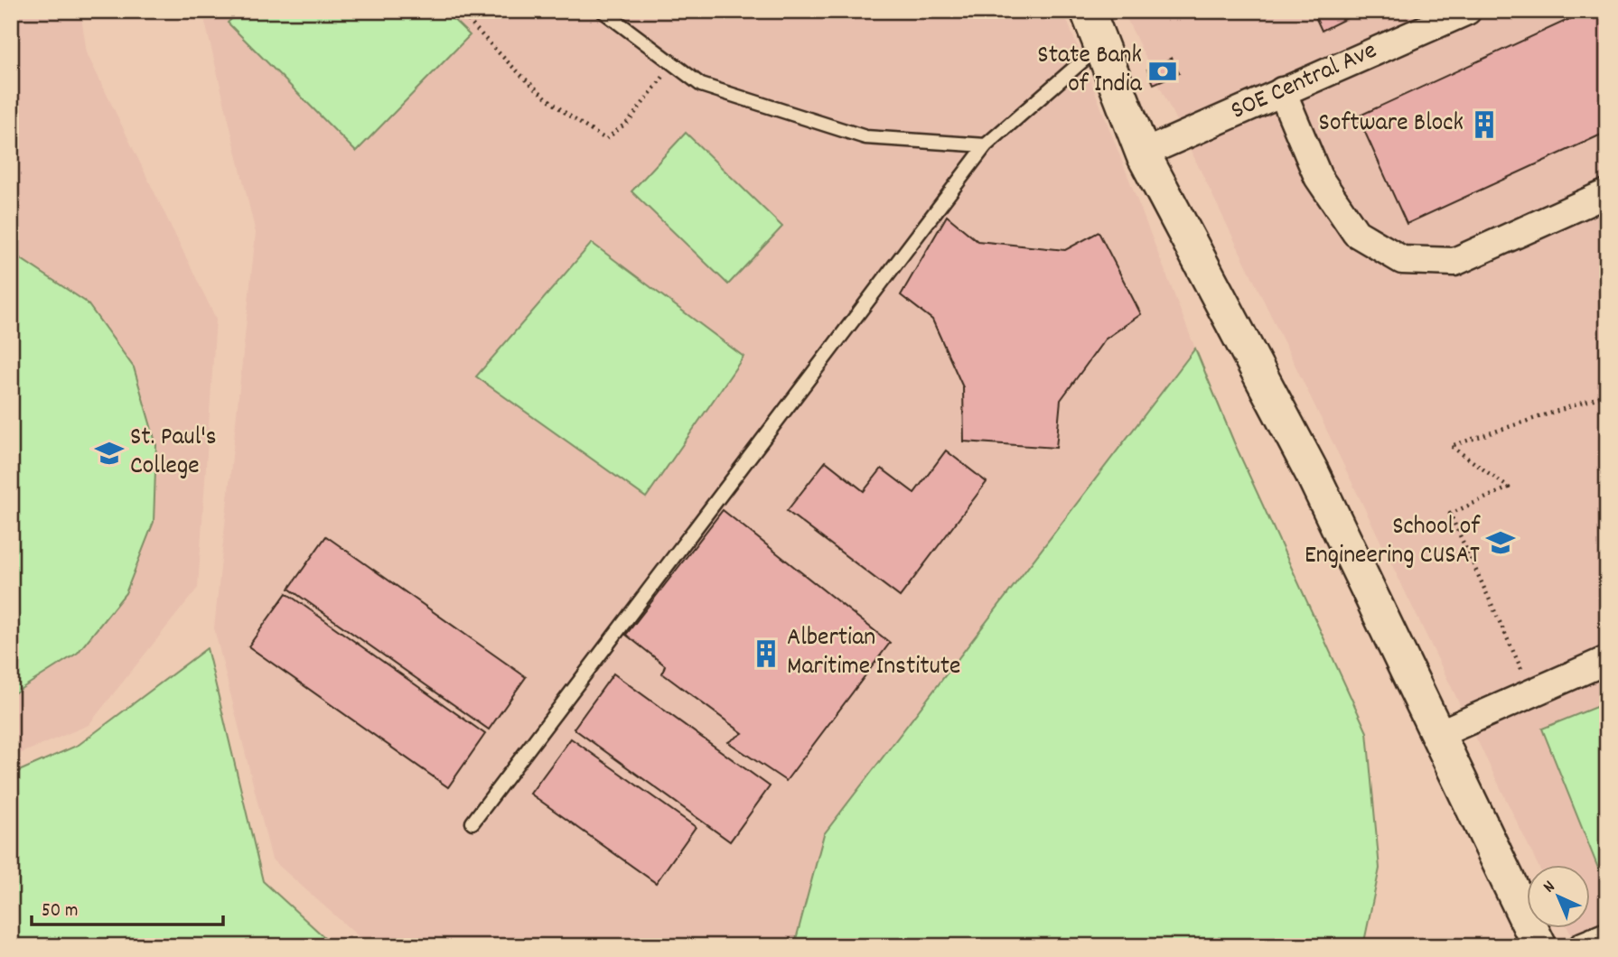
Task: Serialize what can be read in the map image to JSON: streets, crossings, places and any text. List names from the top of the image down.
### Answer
{
  "streets": {
    "street": ["SOE Central Ave"]
  },
  "places": {
    "bank": ["State Bank of India"],
    "building": ["Software Block", "Albertian Maritime Institute"],
    "school or university": ["St. Paul's College", "School of Engineering CUSAT"]
  },
  "scale_bar": "50 m",
  "north": "top left"
}
